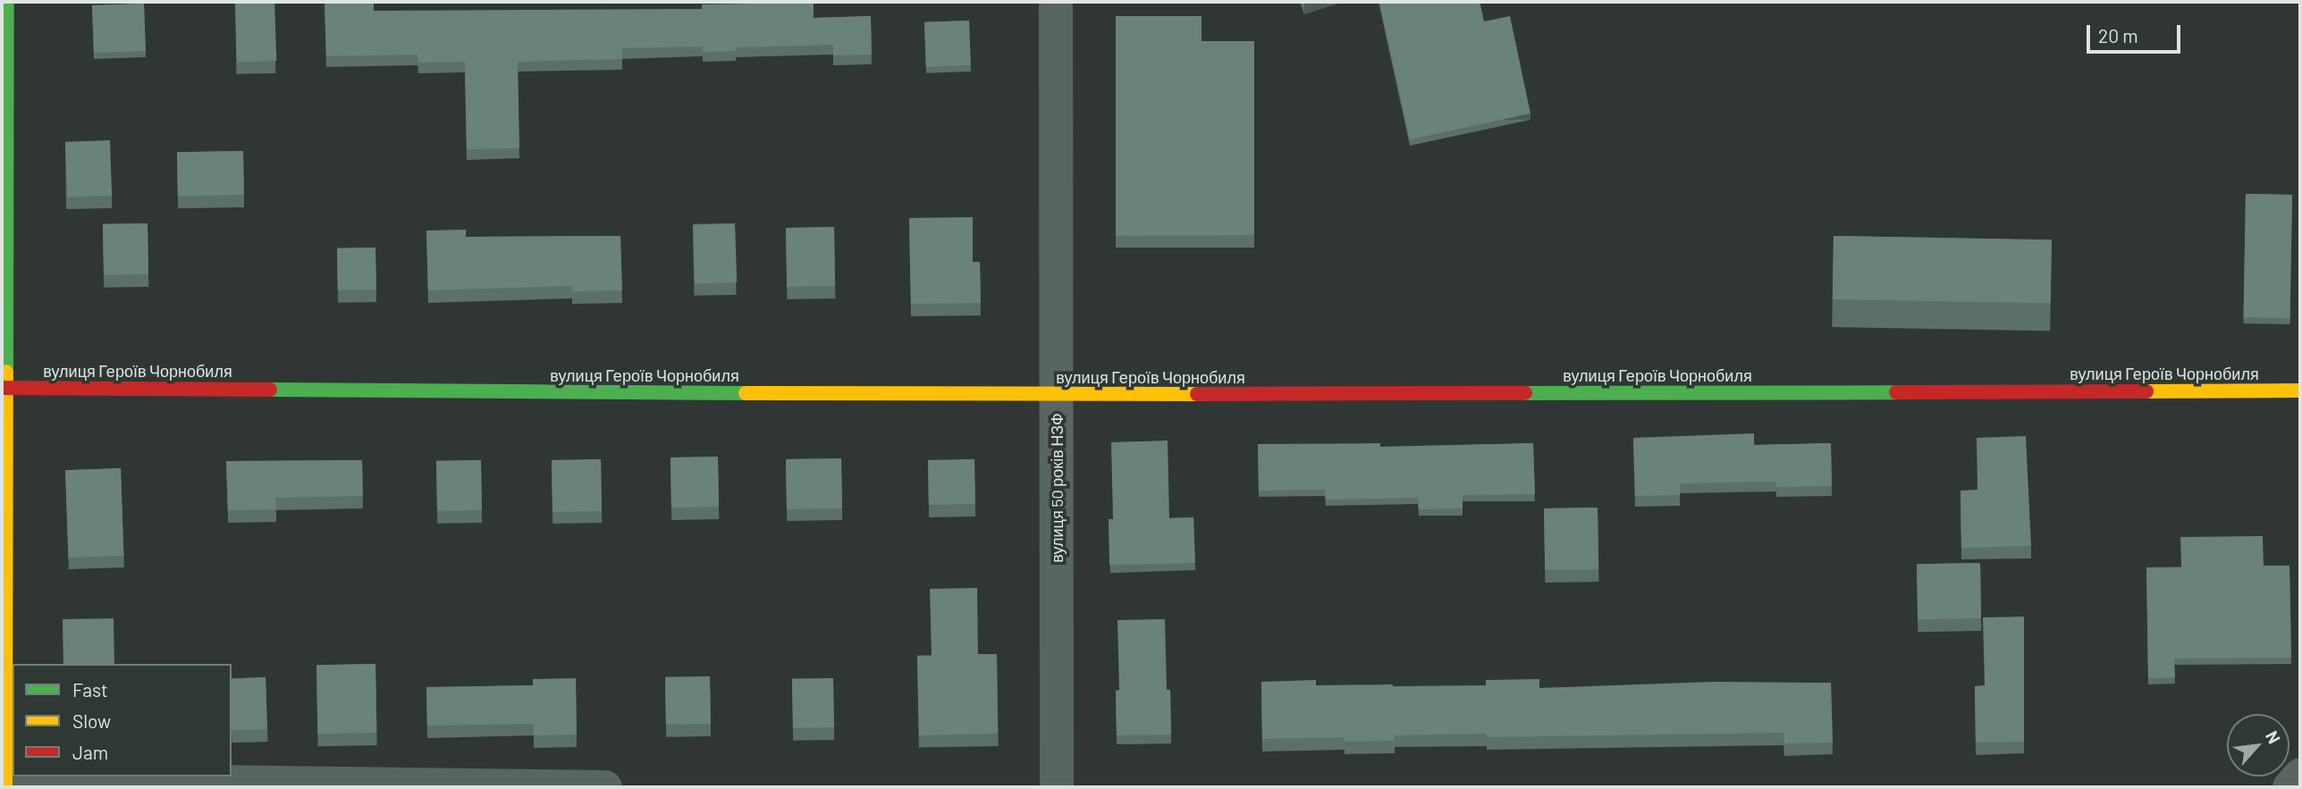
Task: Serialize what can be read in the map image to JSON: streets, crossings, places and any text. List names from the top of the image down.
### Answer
{
  "streets": {
    "main road": ["вулиця Героїв Чорнобиля"],
    "street": ["вулиця 50 років НЗФ"]
  },
  "crossings": [
    ["вулиця Героїв Чорнобиля", "вулиця 50 років НЗФ"]
  ],
  "legend": ["Fast", "Slow", "Jam"],
  "scale_bar": "20 m",
  "north": "top right"
}
